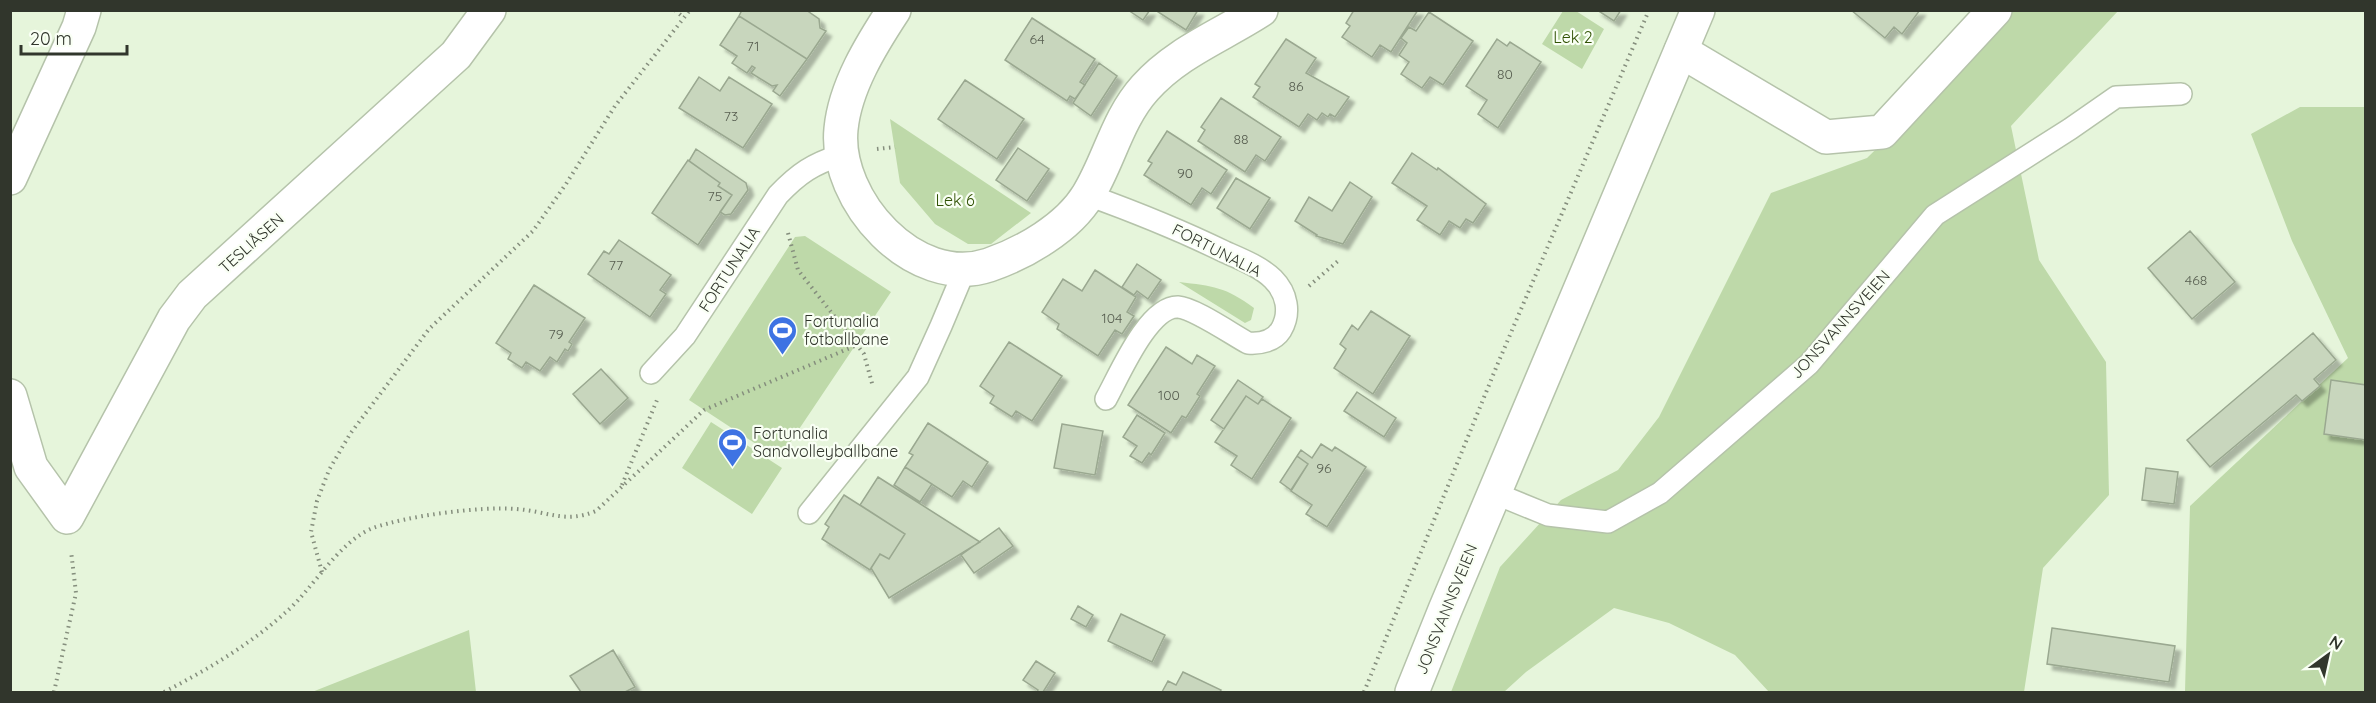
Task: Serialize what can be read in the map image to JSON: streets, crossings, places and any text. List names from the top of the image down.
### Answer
{
  "streets": {
    "street": ["TESLIÅSEN", "JONSVANNSVEIEN"],
    "lane": ["FORTUNALIA"]
  },
  "parks": ["Lek 2", "Lek 6"],
  "places": {
    "sports": ["Fortunalia fotballbane", "Fortunalia Sandvolleyballbane"]
  },
  "house_numbers": [
    "64",
    "71",
    "80",
    "86",
    "73",
    "88",
    "90",
    "75",
    "77",
    "468",
    "104",
    "79",
    "100",
    "96"
  ],
  "scale_bar": "20 m",
  "north": "top right"
}
